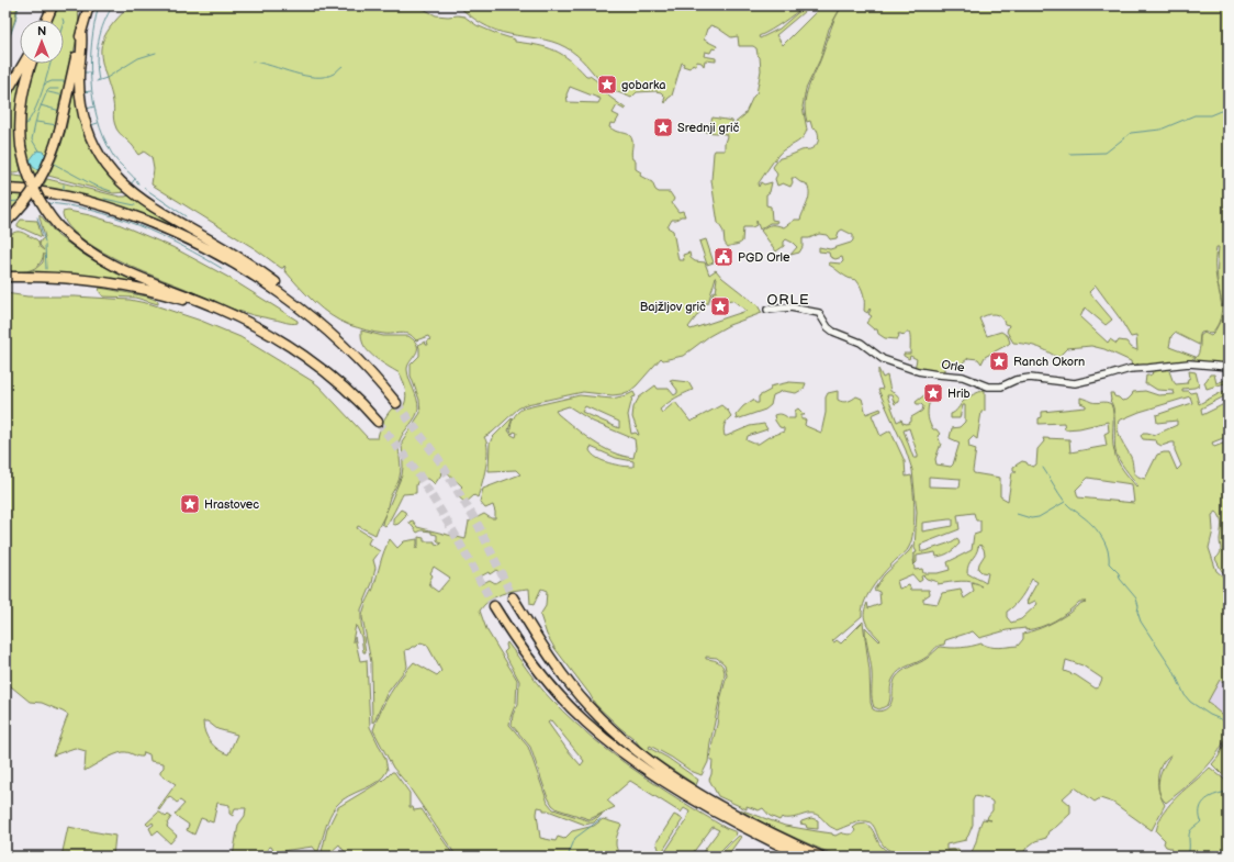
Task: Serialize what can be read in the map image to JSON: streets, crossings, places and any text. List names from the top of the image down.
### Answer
{
  "streets": {
    "street": ["Orle"]
  },
  "districts": ["ORLE"],
  "places": {
    "place": [
      "gobarka",
      "Srednji grič",
      "Bajžljov grič",
      "Ranch Okorn",
      "Hrib",
      "Hrastovec"
    ],
    "public building": ["PGD Orle"]
  },
  "north": "top"
}
